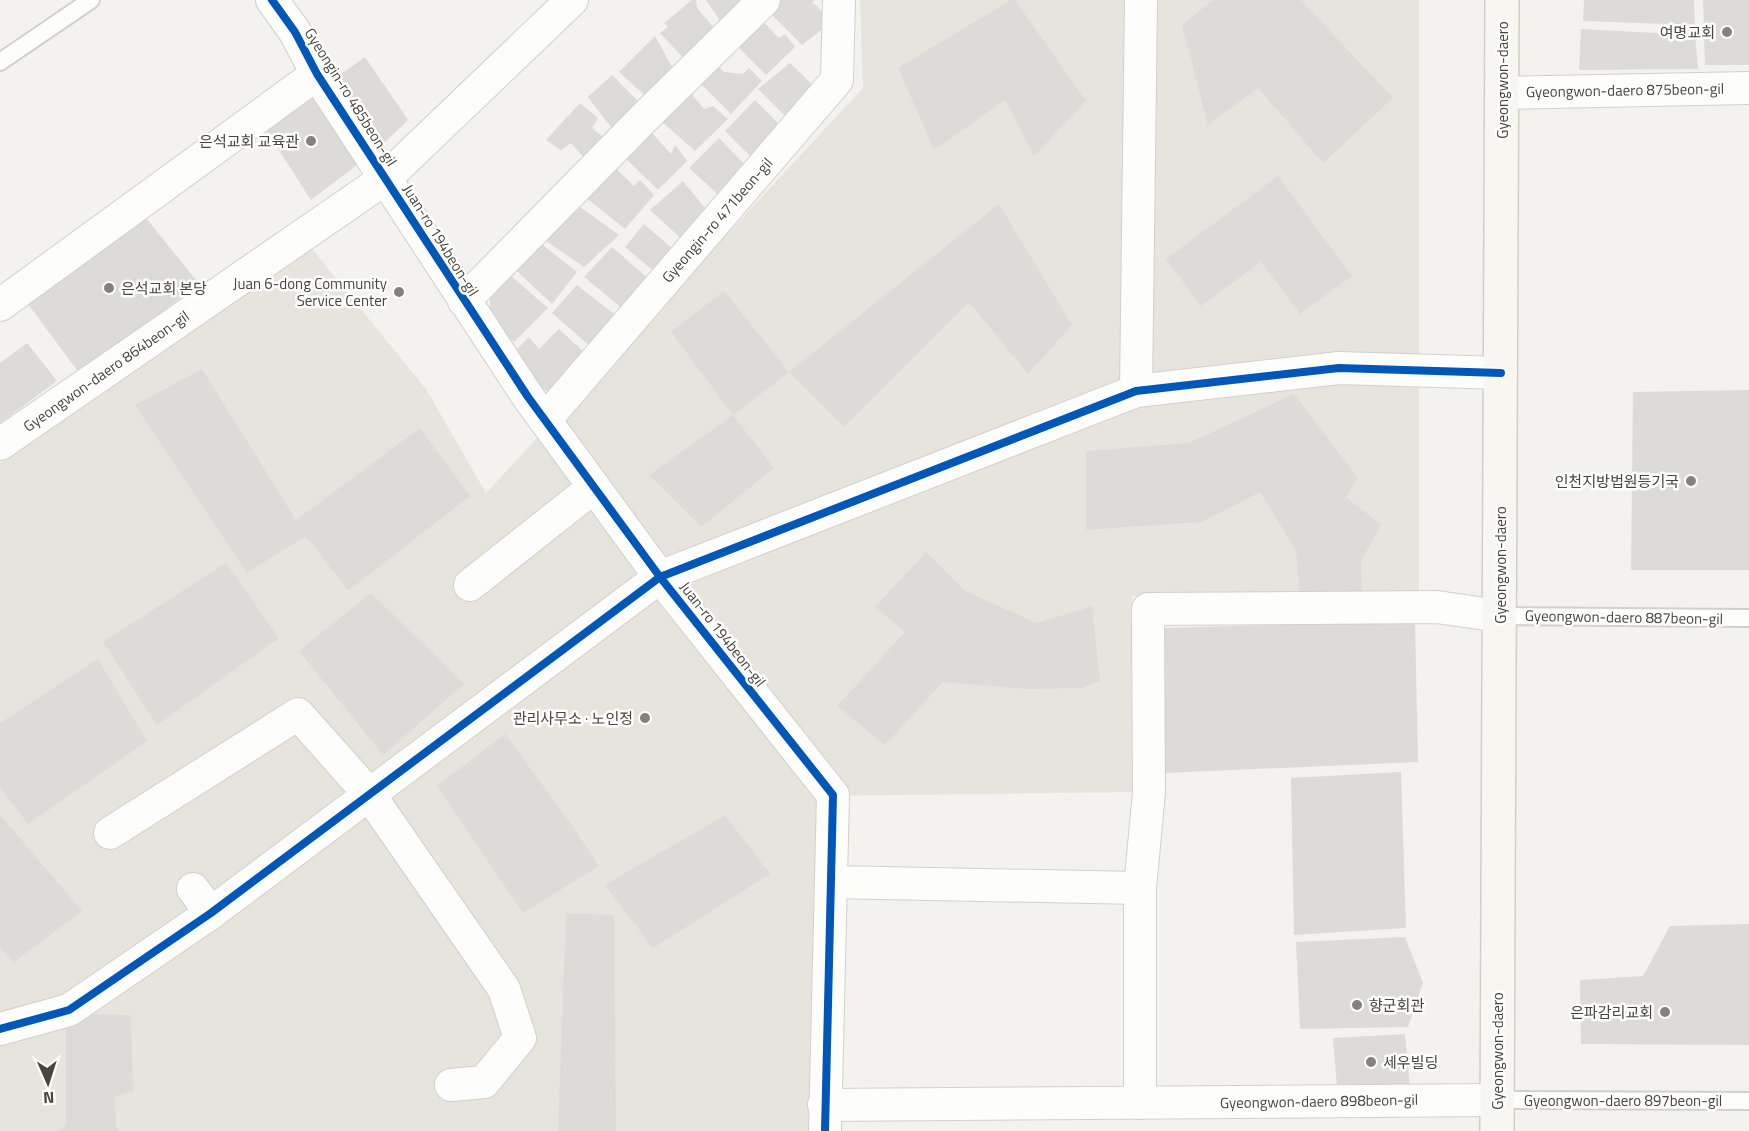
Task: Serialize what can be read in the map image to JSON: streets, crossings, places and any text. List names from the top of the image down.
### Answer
{
  "streets": {
    "main road": ["Gyeongwon-daero"],
    "street": [
      "Gyeongwon-daero 875beon-gil",
      "Gyeongin-ro 485beon-gil",
      "Gyeongin-ro 471beon-gil",
      "Juan-ro 194beon-gil",
      "Gyeongwon-daero 864beon-gil",
      "Gyeongwon-daero 898beon-gil"
    ],
    "lane": ["Gyeongwon-daero 887beon-gil", "Gyeongwon-daero 897beon-gil"]
  },
  "crossings": [
    ["Gyeongwon-daero", "Gyeongwon-daero 875beon-gil"],
    ["Gyeongwon-daero", "Gyeongwon-daero 887beon-gil"],
    ["Gyeongwon-daero", "Gyeongwon-daero 897beon-gil"],
    ["Gyeongwon-daero", "Gyeongwon-daero 898beon-gil"],
    ["Gyeongin-ro 485beon-gil", "Juan-ro 194beon-gil"],
    ["Gyeongin-ro 485beon-gil", "Gyeongwon-daero 864beon-gil"],
    ["Gyeongin-ro 471beon-gil", "Juan-ro 194beon-gil"],
    ["Juan-ro 194beon-gil", "Gyeongwon-daero 864beon-gil"],
    ["Juan-ro 194beon-gil", "Gyeongwon-daero 898beon-gil"],
    ["Gyeongwon-daero 897beon-gil", "Gyeongwon-daero 898beon-gil"]
  ],
  "places": [
    "여명교회",
    "은석교회 교육관",
    "은석교회 본당",
    "Juan 6-dong Community Service Center",
    "인천지방법원등기국",
    "관리사무소 · 노인정",
    "향군회관",
    "은파감리교회",
    "세우빌딩"
  ],
  "north": "bottom"
}
